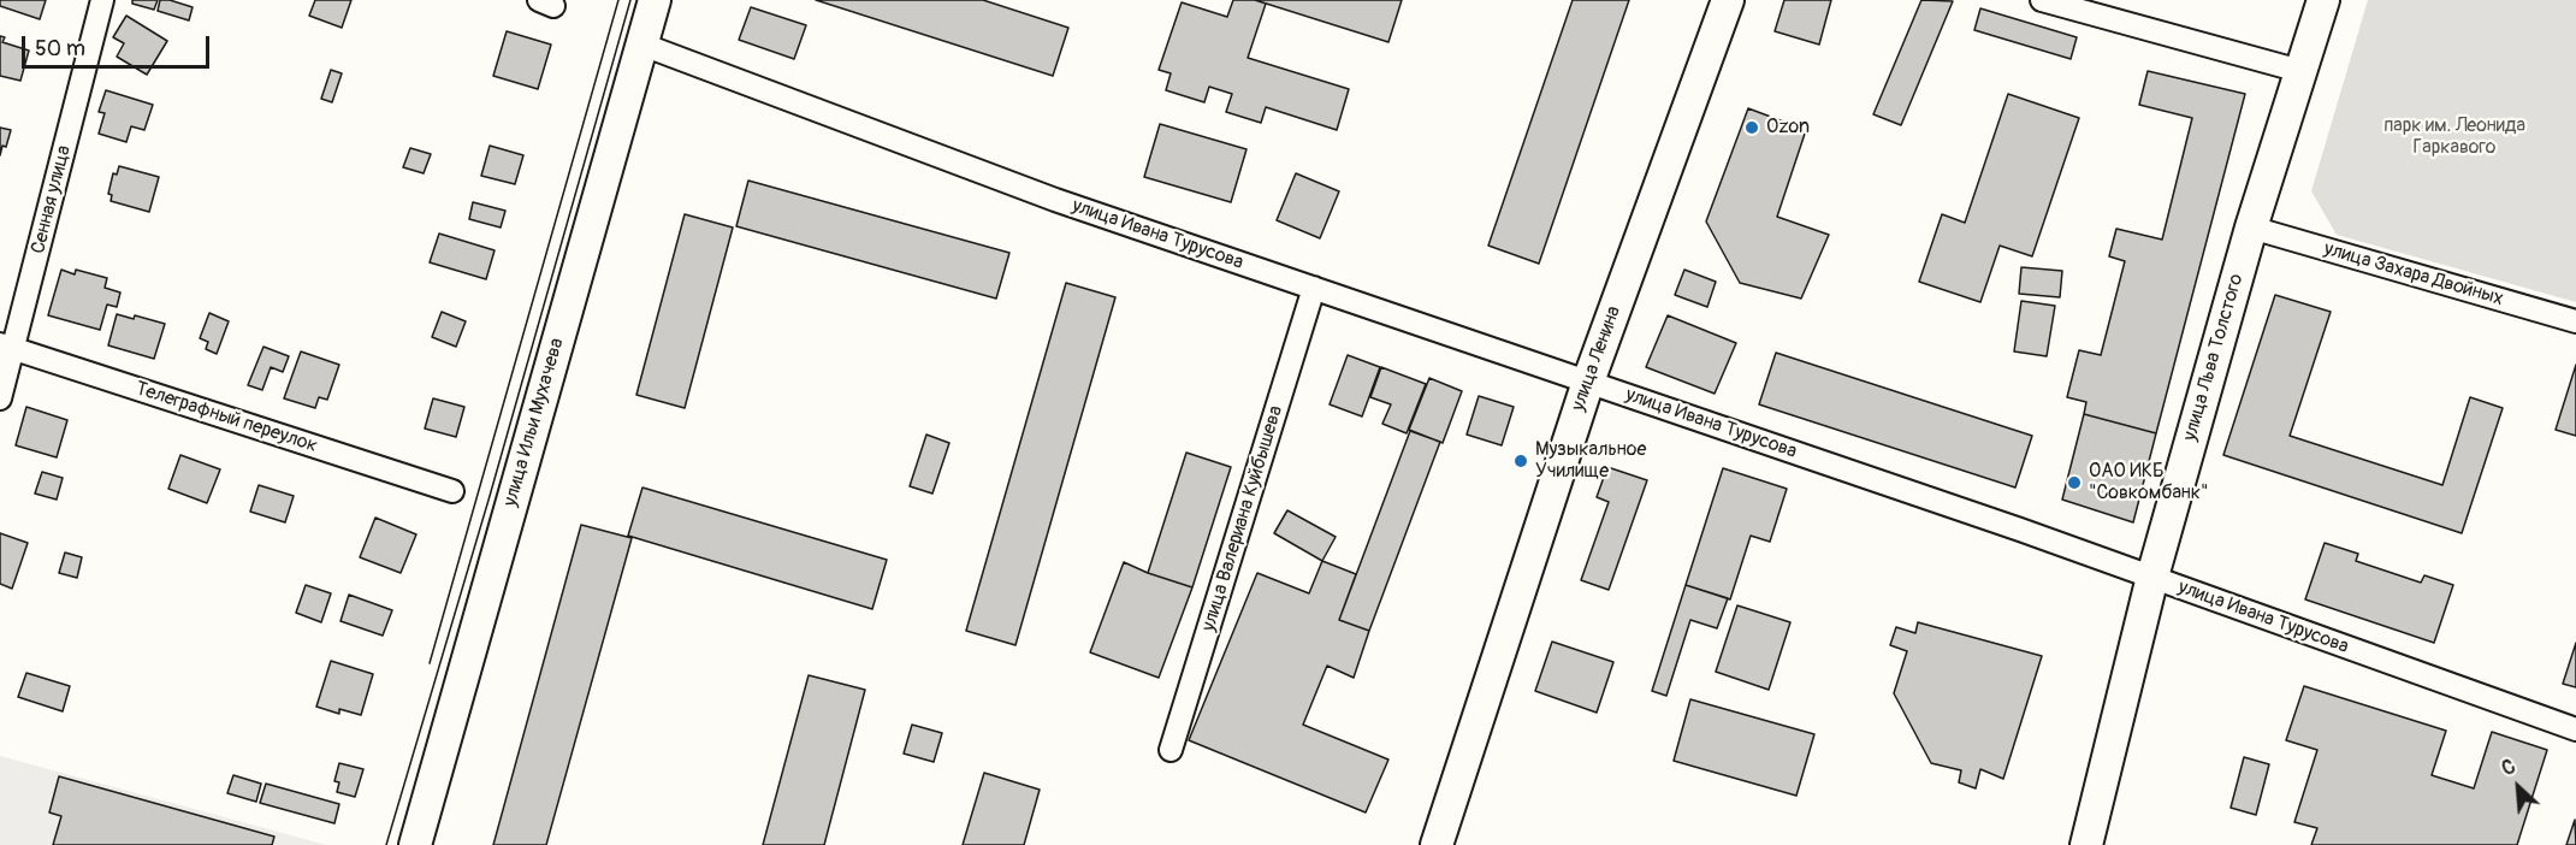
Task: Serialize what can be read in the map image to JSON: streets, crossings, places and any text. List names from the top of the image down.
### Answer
{
  "streets": {
    "street": [
      "Сенная улица",
      "улица Ивана Турусова",
      "улица Захара Двойных",
      "улица Льва Толстого",
      "улица Ленина",
      "Телеграфный переулок",
      "улица Ильи Мухачева",
      "улица Валериана Куйбышева"
    ]
  },
  "crossings": [
    ["Сенная улица", "Телеграфный переулок"],
    ["улица Ивана Турусова", "улица Льва Толстого"],
    ["улица Ивана Турусова", "улица Ленина"],
    ["улица Ивана Турусова", "улица Ильи Мухачева"],
    ["улица Ивана Турусова", "улица Валериана Куйбышева"],
    ["улица Захара Двойных", "улица Льва Толстого"]
  ],
  "parks": ["парк им. Леонида Гаркавого"],
  "places": ["Ozon", "Музыкальное Училище", "ОАО ИКБ \"Совкомбанк\""],
  "scale_bar": "50 m",
  "north": "top left"
}
